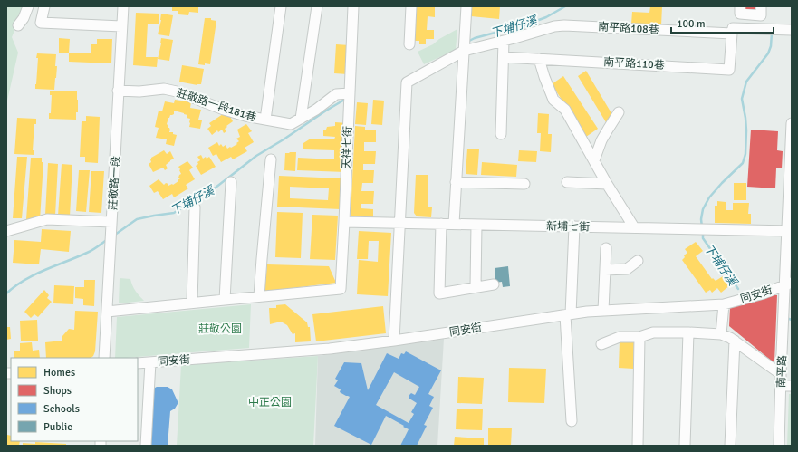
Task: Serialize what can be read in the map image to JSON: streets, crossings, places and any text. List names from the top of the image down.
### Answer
{
  "streets": {
    "street": [
      "南平路108巷",
      "南平路110巷",
      "莊敬路一段181巷",
      "天祥七街",
      "莊敬路一段",
      "新埔七街",
      "同安街",
      "南平路"
    ]
  },
  "crossings": [
    ["南平路108巷", "南平路110巷"],
    ["南平路108巷", "新埔七街"],
    ["莊敬路一段181巷", "天祥七街"],
    ["莊敬路一段181巷", "莊敬路一段"],
    ["天祥七街", "新埔七街"],
    ["新埔七街", "南平路"],
    ["同安街", "南平路"]
  ],
  "water": ["下埔仔溪"],
  "parks": ["莊敬公園", "中正公園"],
  "legend": [
    "Homes",
    "Shops",
    "Schools",
    "Public"
  ],
  "scale_bar": "100 m"
}
